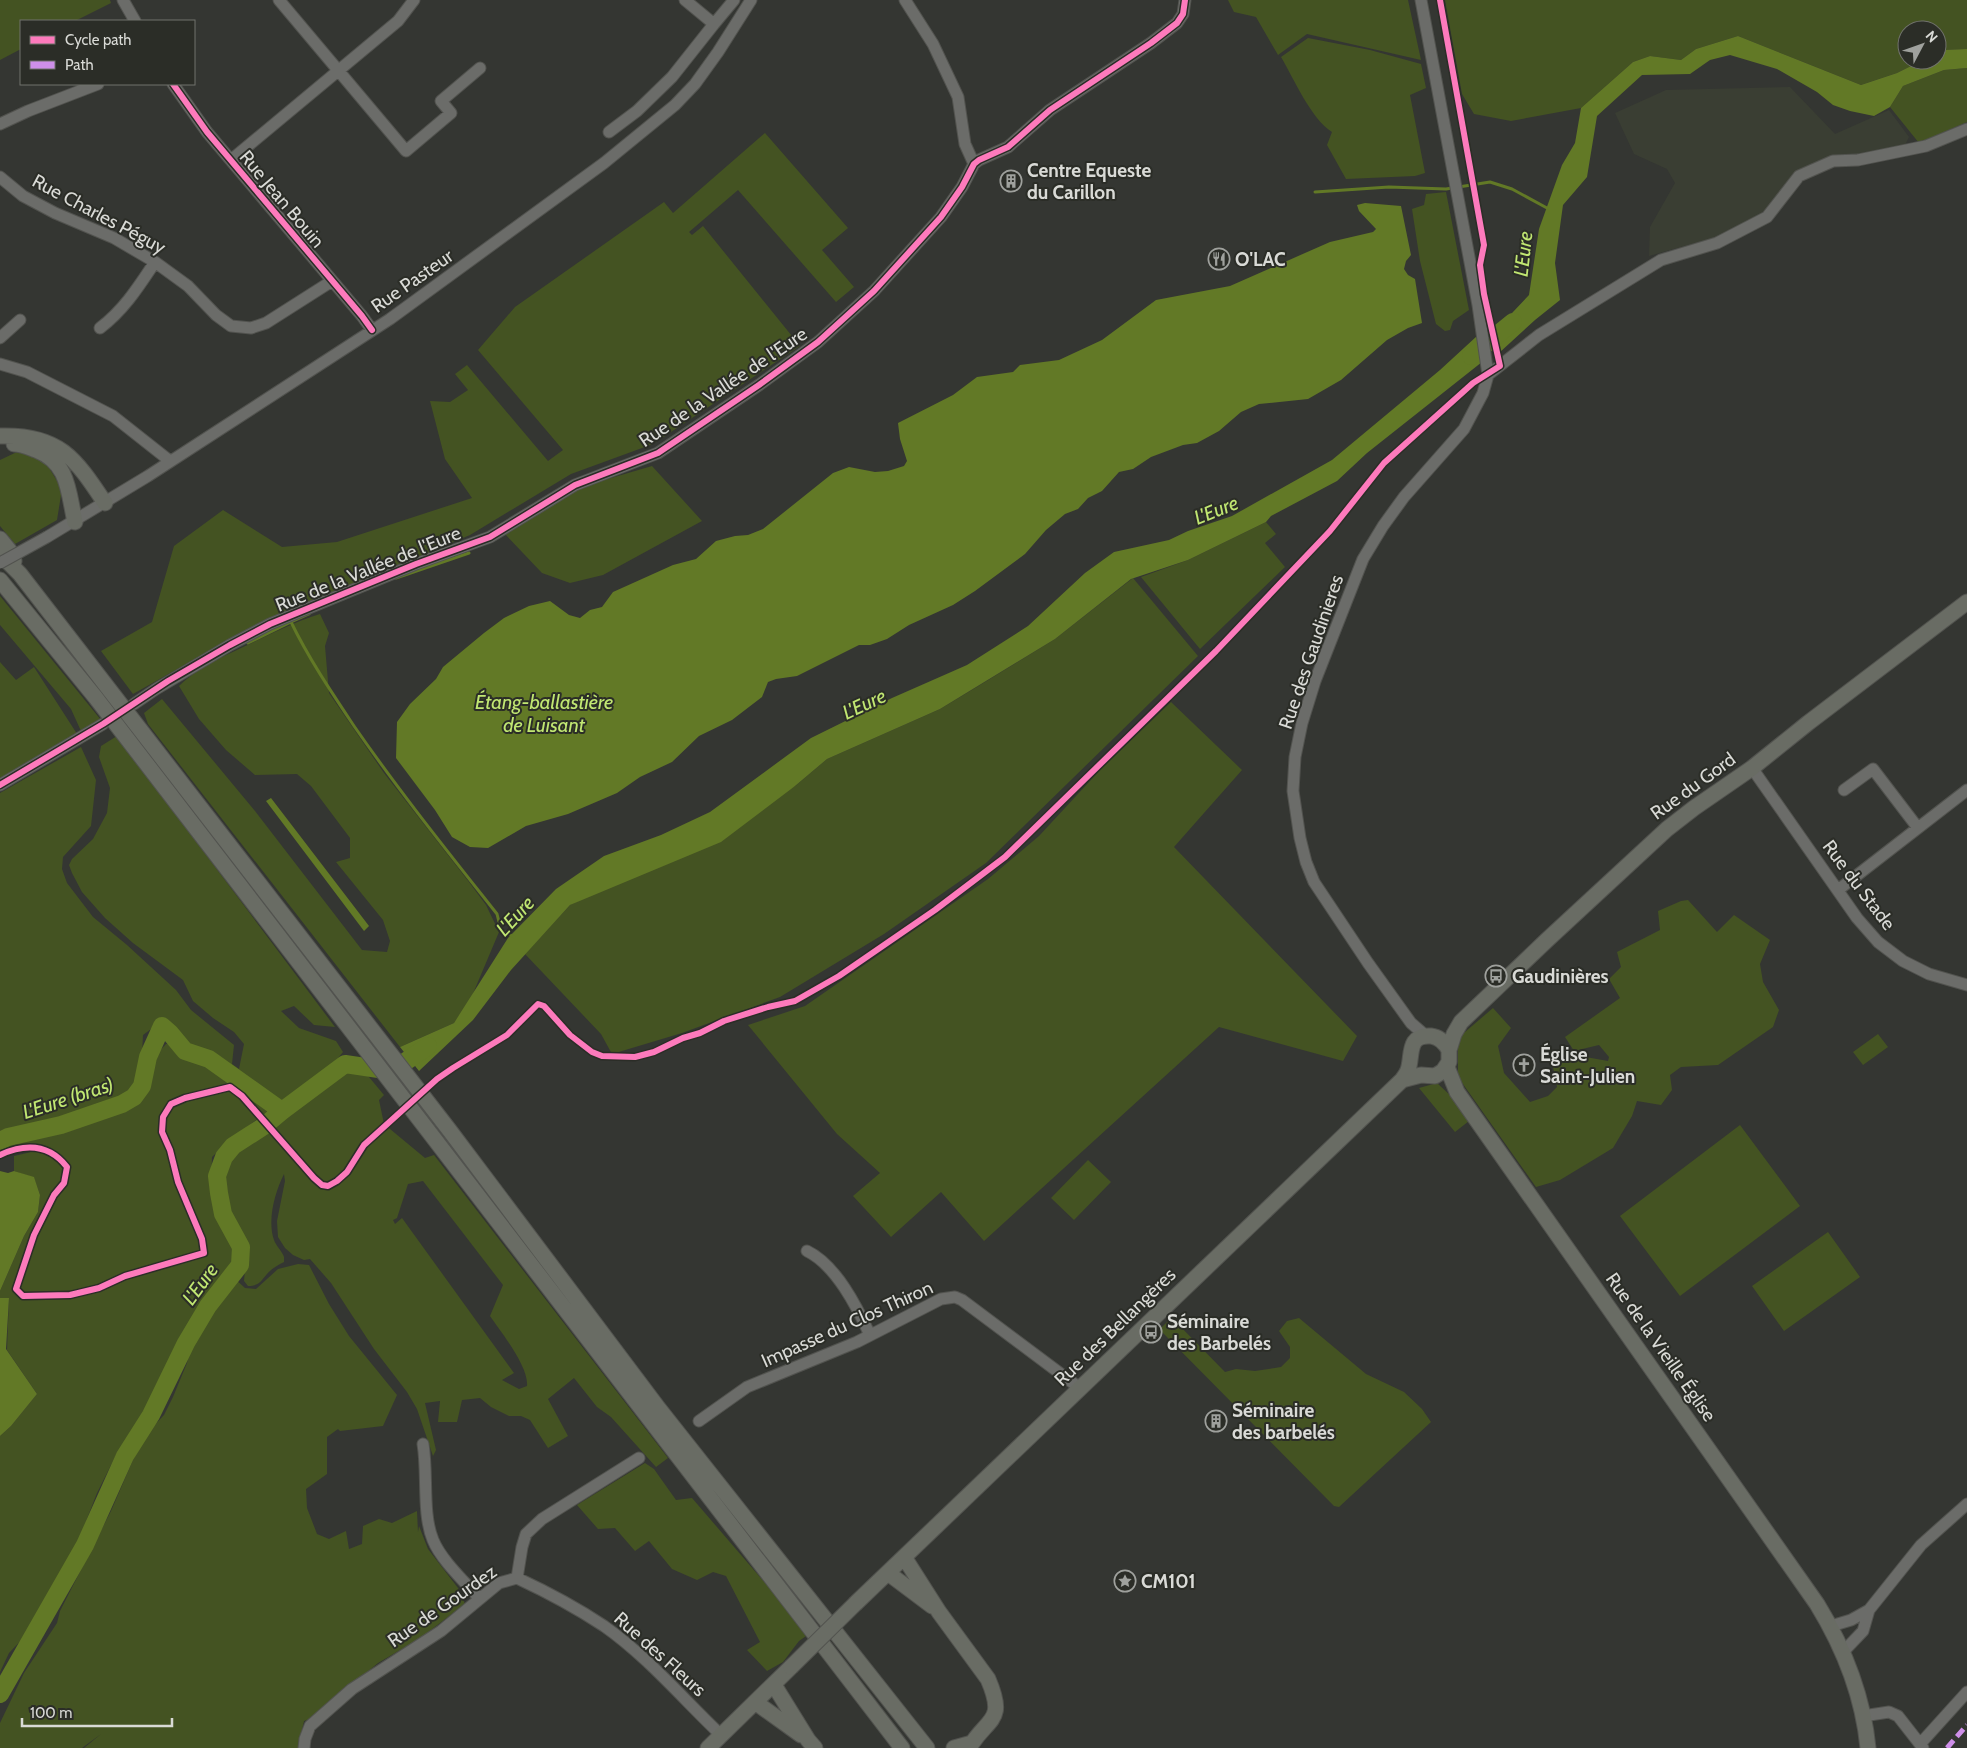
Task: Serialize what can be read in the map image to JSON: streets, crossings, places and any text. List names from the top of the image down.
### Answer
{
  "streets": {
    "main road": ["Rue du Gord", "Rue des Bellangères", "Rue de la Vieille Église"],
    "street": [
      "Rue Jean Bouin",
      "Rue Charles Péguy",
      "Rue Pasteur",
      "Rue de la Vallée de l'Eure",
      "Rue des Gaudinieres",
      "Rue du Stade",
      "Impasse du Clos Thiron",
      "Rue de Gourdez",
      "Rue des Fleurs"
    ]
  },
  "crossings": [
    ["Rue Jean Bouin", "Rue Charles Péguy"],
    ["Rue Jean Bouin", "Rue Pasteur"],
    ["Rue des Gaudinieres", "Rue de la Vieille Église"],
    ["Rue du Gord", "Rue du Stade"],
    ["Impasse du Clos Thiron", "Rue des Bellangères"],
    ["Rue des Bellangères", "Rue des Fleurs"],
    ["Rue de Gourdez", "Rue des Fleurs"]
  ],
  "water": ["L'Eure", "Étang-ballastière de Luisant", "L'Eure (bras)"],
  "places": {
    "building": ["Centre Equeste du Carillon", "Séminaire des barbelés"],
    "restaurant": ["O'LAC"],
    "bus stop": ["Gaudinières", "Séminaire des Barbelés"],
    "church": ["Église Saint-Julien"],
    "place": ["CM101"]
  },
  "legend": ["Cycle path", "Path"],
  "scale_bar": "100 m",
  "north": "top right"
}
